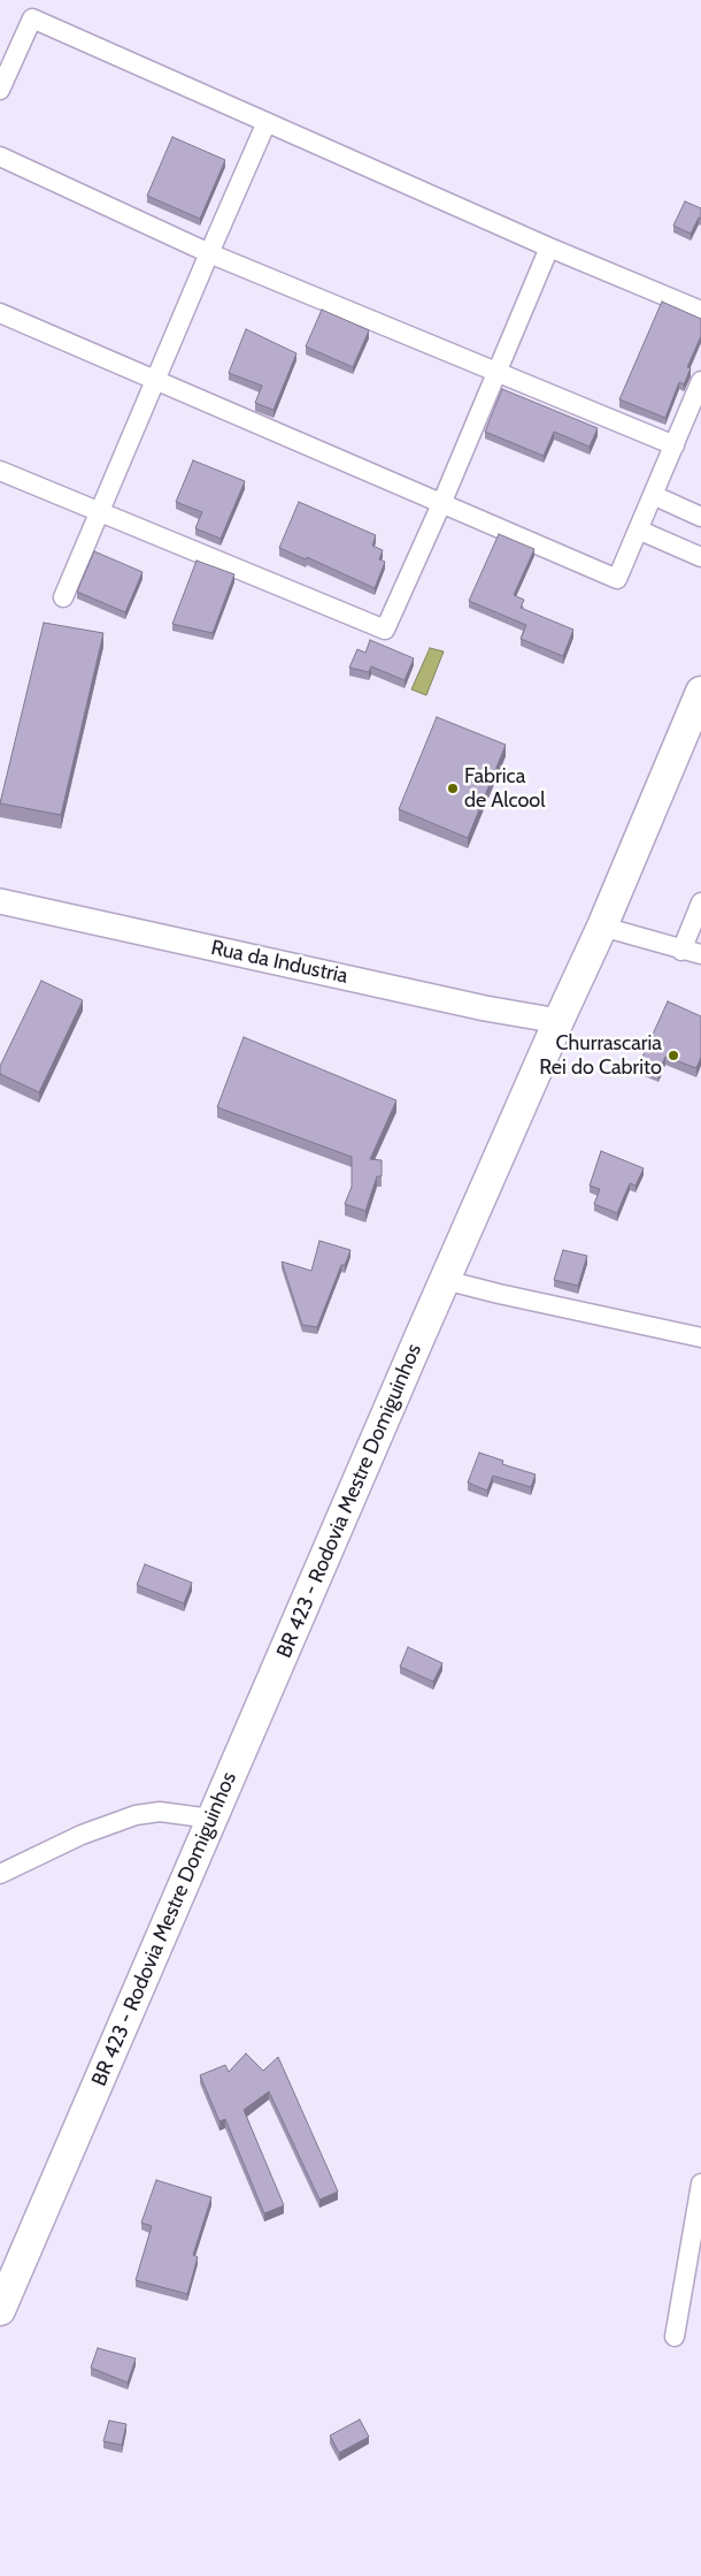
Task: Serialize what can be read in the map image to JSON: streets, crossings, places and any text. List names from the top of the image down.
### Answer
{
  "streets": {
    "main road": ["BR 423 - Rodovia Mestre Domiguinhos"],
    "street": ["Rua da Industria"]
  },
  "crossings": [
    ["Rua da Industria", "BR 423 - Rodovia Mestre Domiguinhos"]
  ],
  "places": ["Fabrica de Alcool", "Churrascaria Rei do Cabrito"]
}
